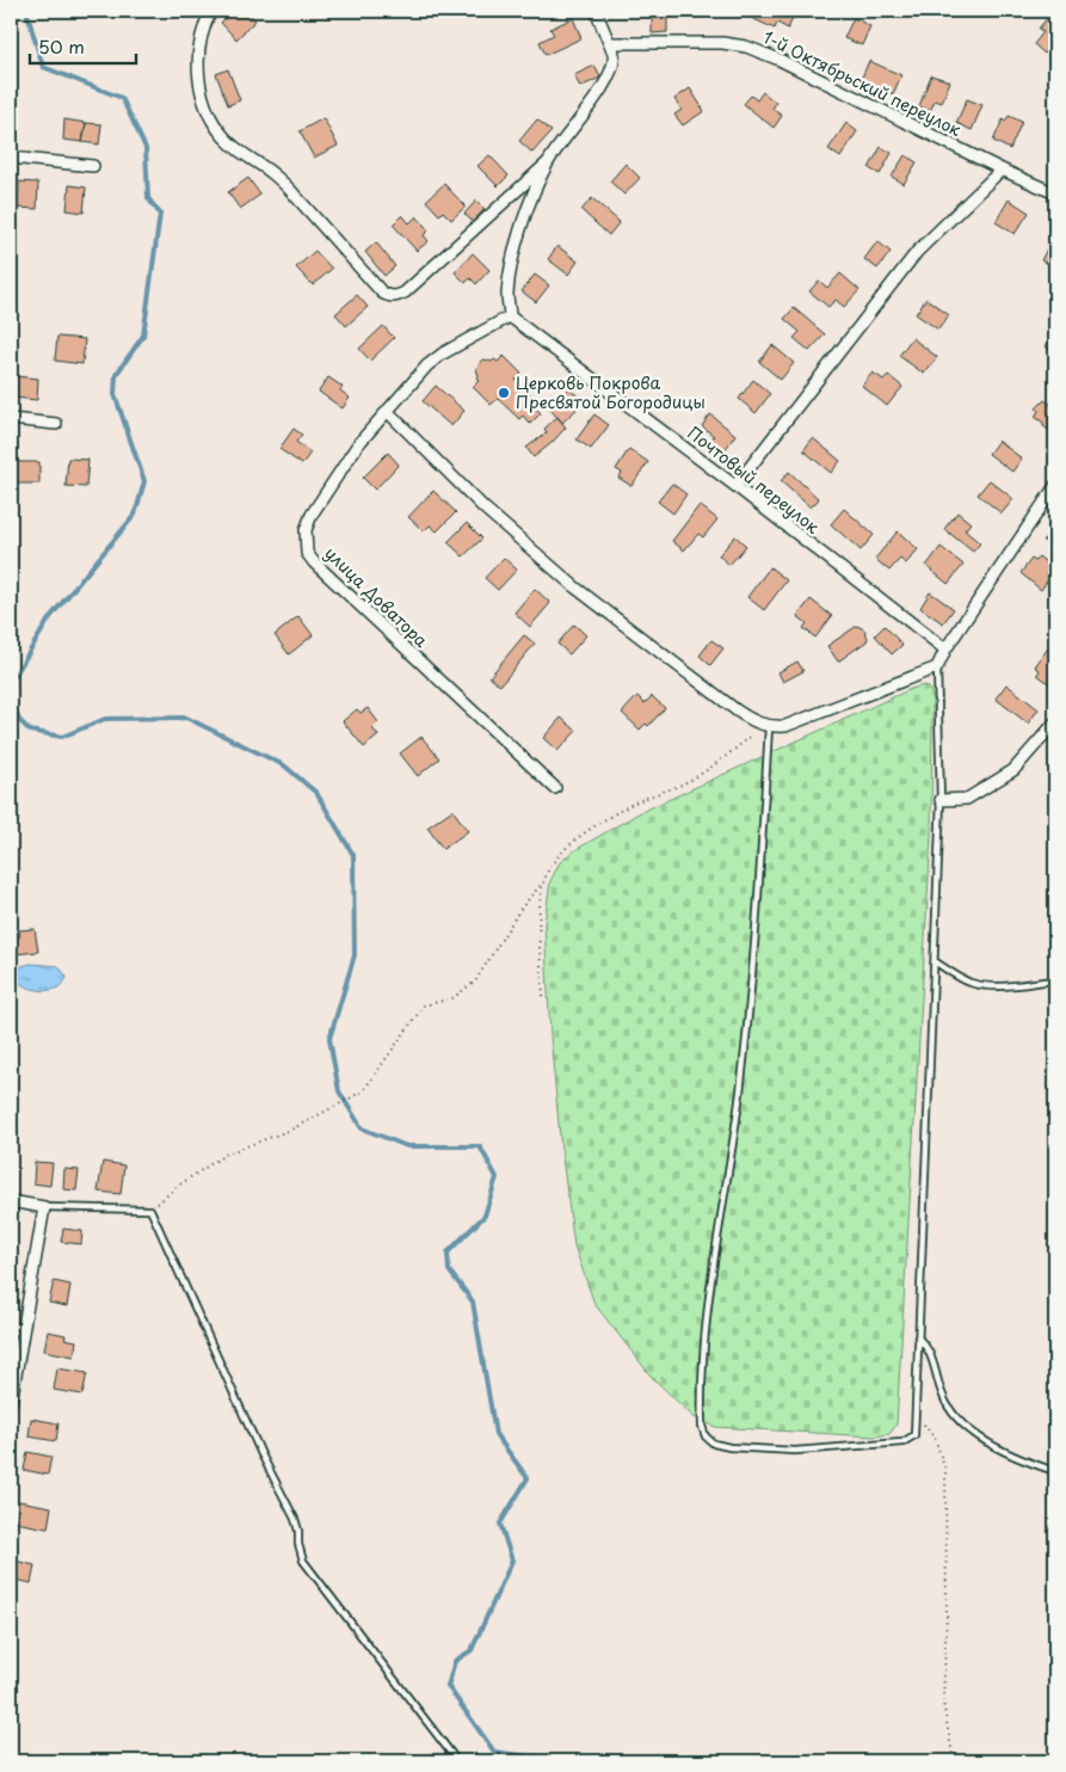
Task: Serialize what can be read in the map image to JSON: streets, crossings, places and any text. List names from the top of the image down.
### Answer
{
  "streets": {
    "street": ["1-й Октябрьский переулок", "Почтовый переулок", "улица Доватора"]
  },
  "crossings": [
    ["Почтовый переулок", "улица Доватора"]
  ],
  "places": ["Церковь Покрова Пресвятой Богородицы"],
  "scale_bar": "50 m"
}
